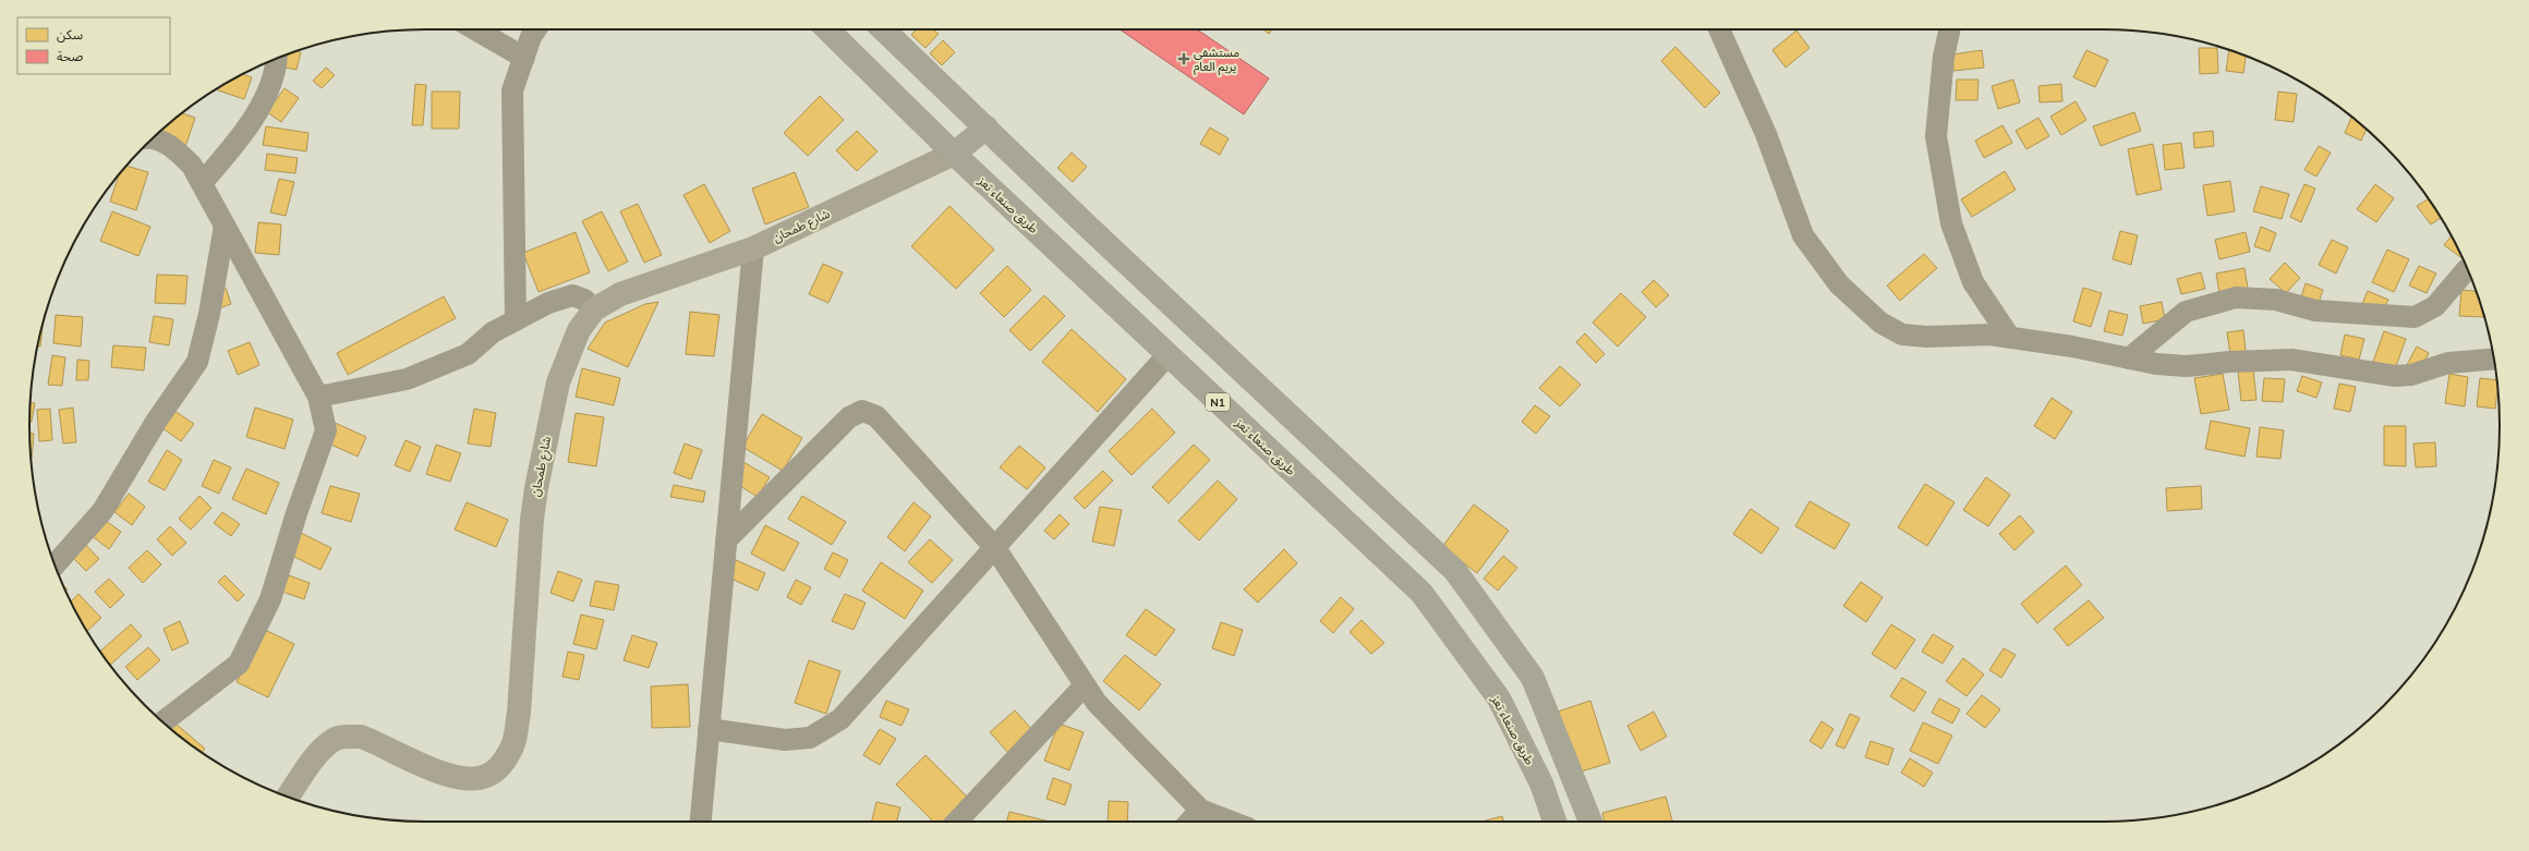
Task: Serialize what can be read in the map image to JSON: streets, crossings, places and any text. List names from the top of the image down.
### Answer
{
  "streets": {
    "highway": ["طريق صنعاء تعز", "N1"],
    "street": ["شارع طمحان"]
  },
  "crossings": [
    ["طريق صنعاء تعز", "شارع طمحان"]
  ],
  "places": {
    "health": ["مستشفى يريم العام"]
  },
  "legend": ["سكن", "صحة"]
}
